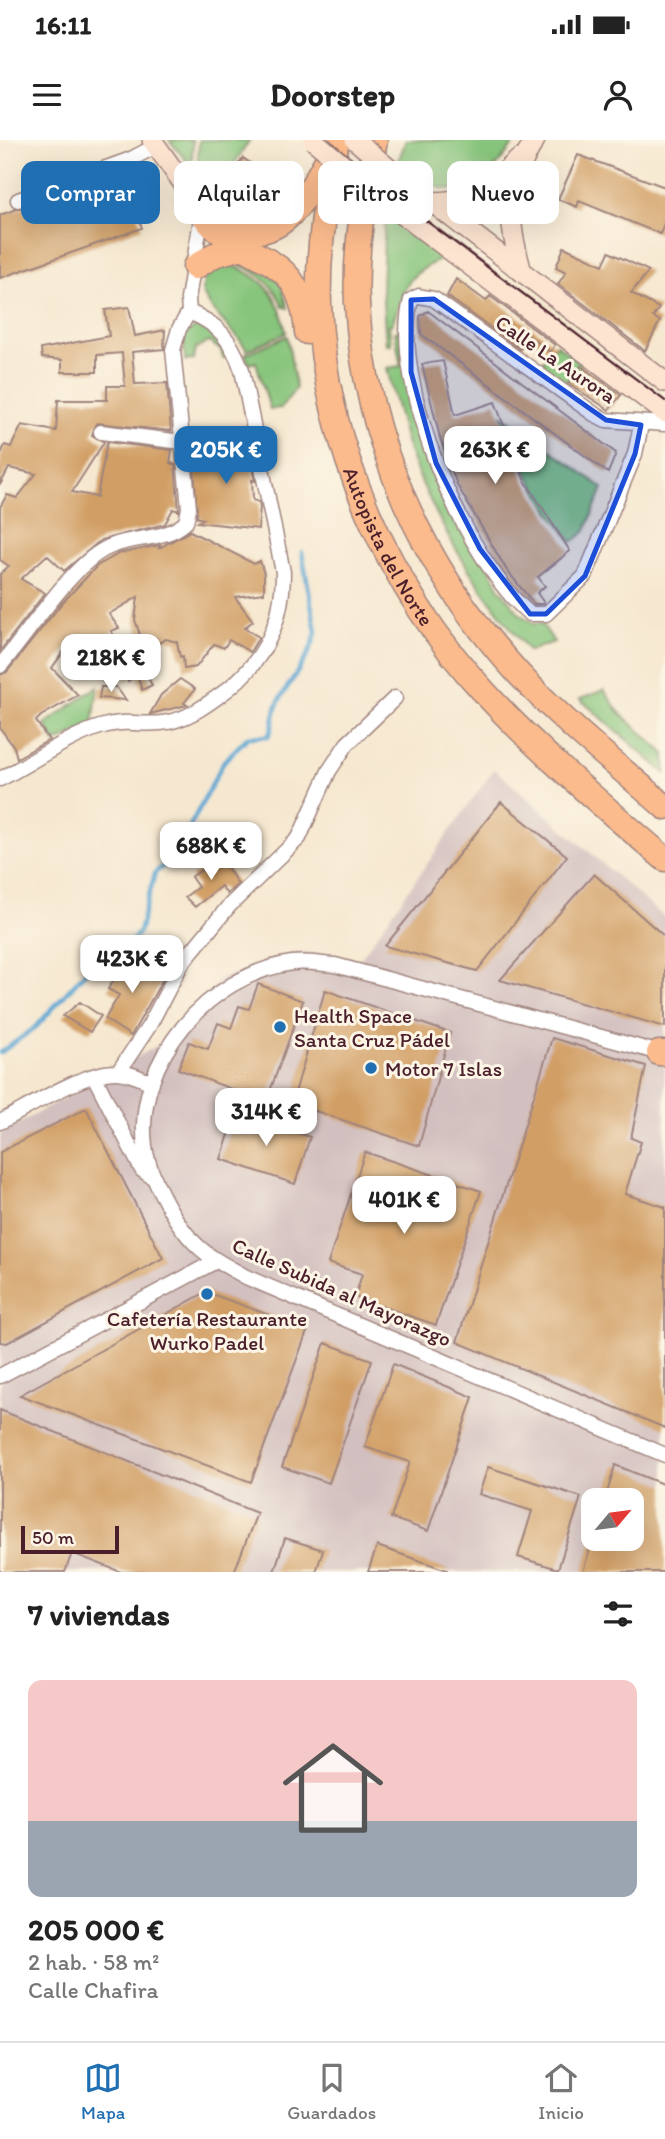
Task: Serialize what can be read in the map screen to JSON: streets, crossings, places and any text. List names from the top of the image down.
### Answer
{
  "streets": {
    "highway": ["Autopista del Norte"],
    "street": ["Calle La Aurora", "Calle Subida al Mayorazgo"]
  },
  "places": ["Health Space Santa Cruz Pádel", "Motor 7 Islas", "Cafetería Restaurante Wurko Padel"],
  "scale_bar": "50 m",
  "north": "top right",
  "page": {
    "status": "16:11",
    "header": "Doorstep",
    "chip": [
      "Comprar",
      "Alquilar",
      "Filtros",
      "Nuevo"
    ],
    "price": [
      "205K €",
      "263K €",
      "218K €",
      "688K €",
      "423K €",
      "314K €",
      "401K €"
    ],
    "scale": "50 m",
    "heading": "7 viviendas",
    "list": [
      {
        "name": "205 000 €",
        "note": "2 hab. · 58 m² · Calle Chafira"
      }
    ],
    "tabs": ["Mapa", "Guardados", "Inicio"]
  }
}
